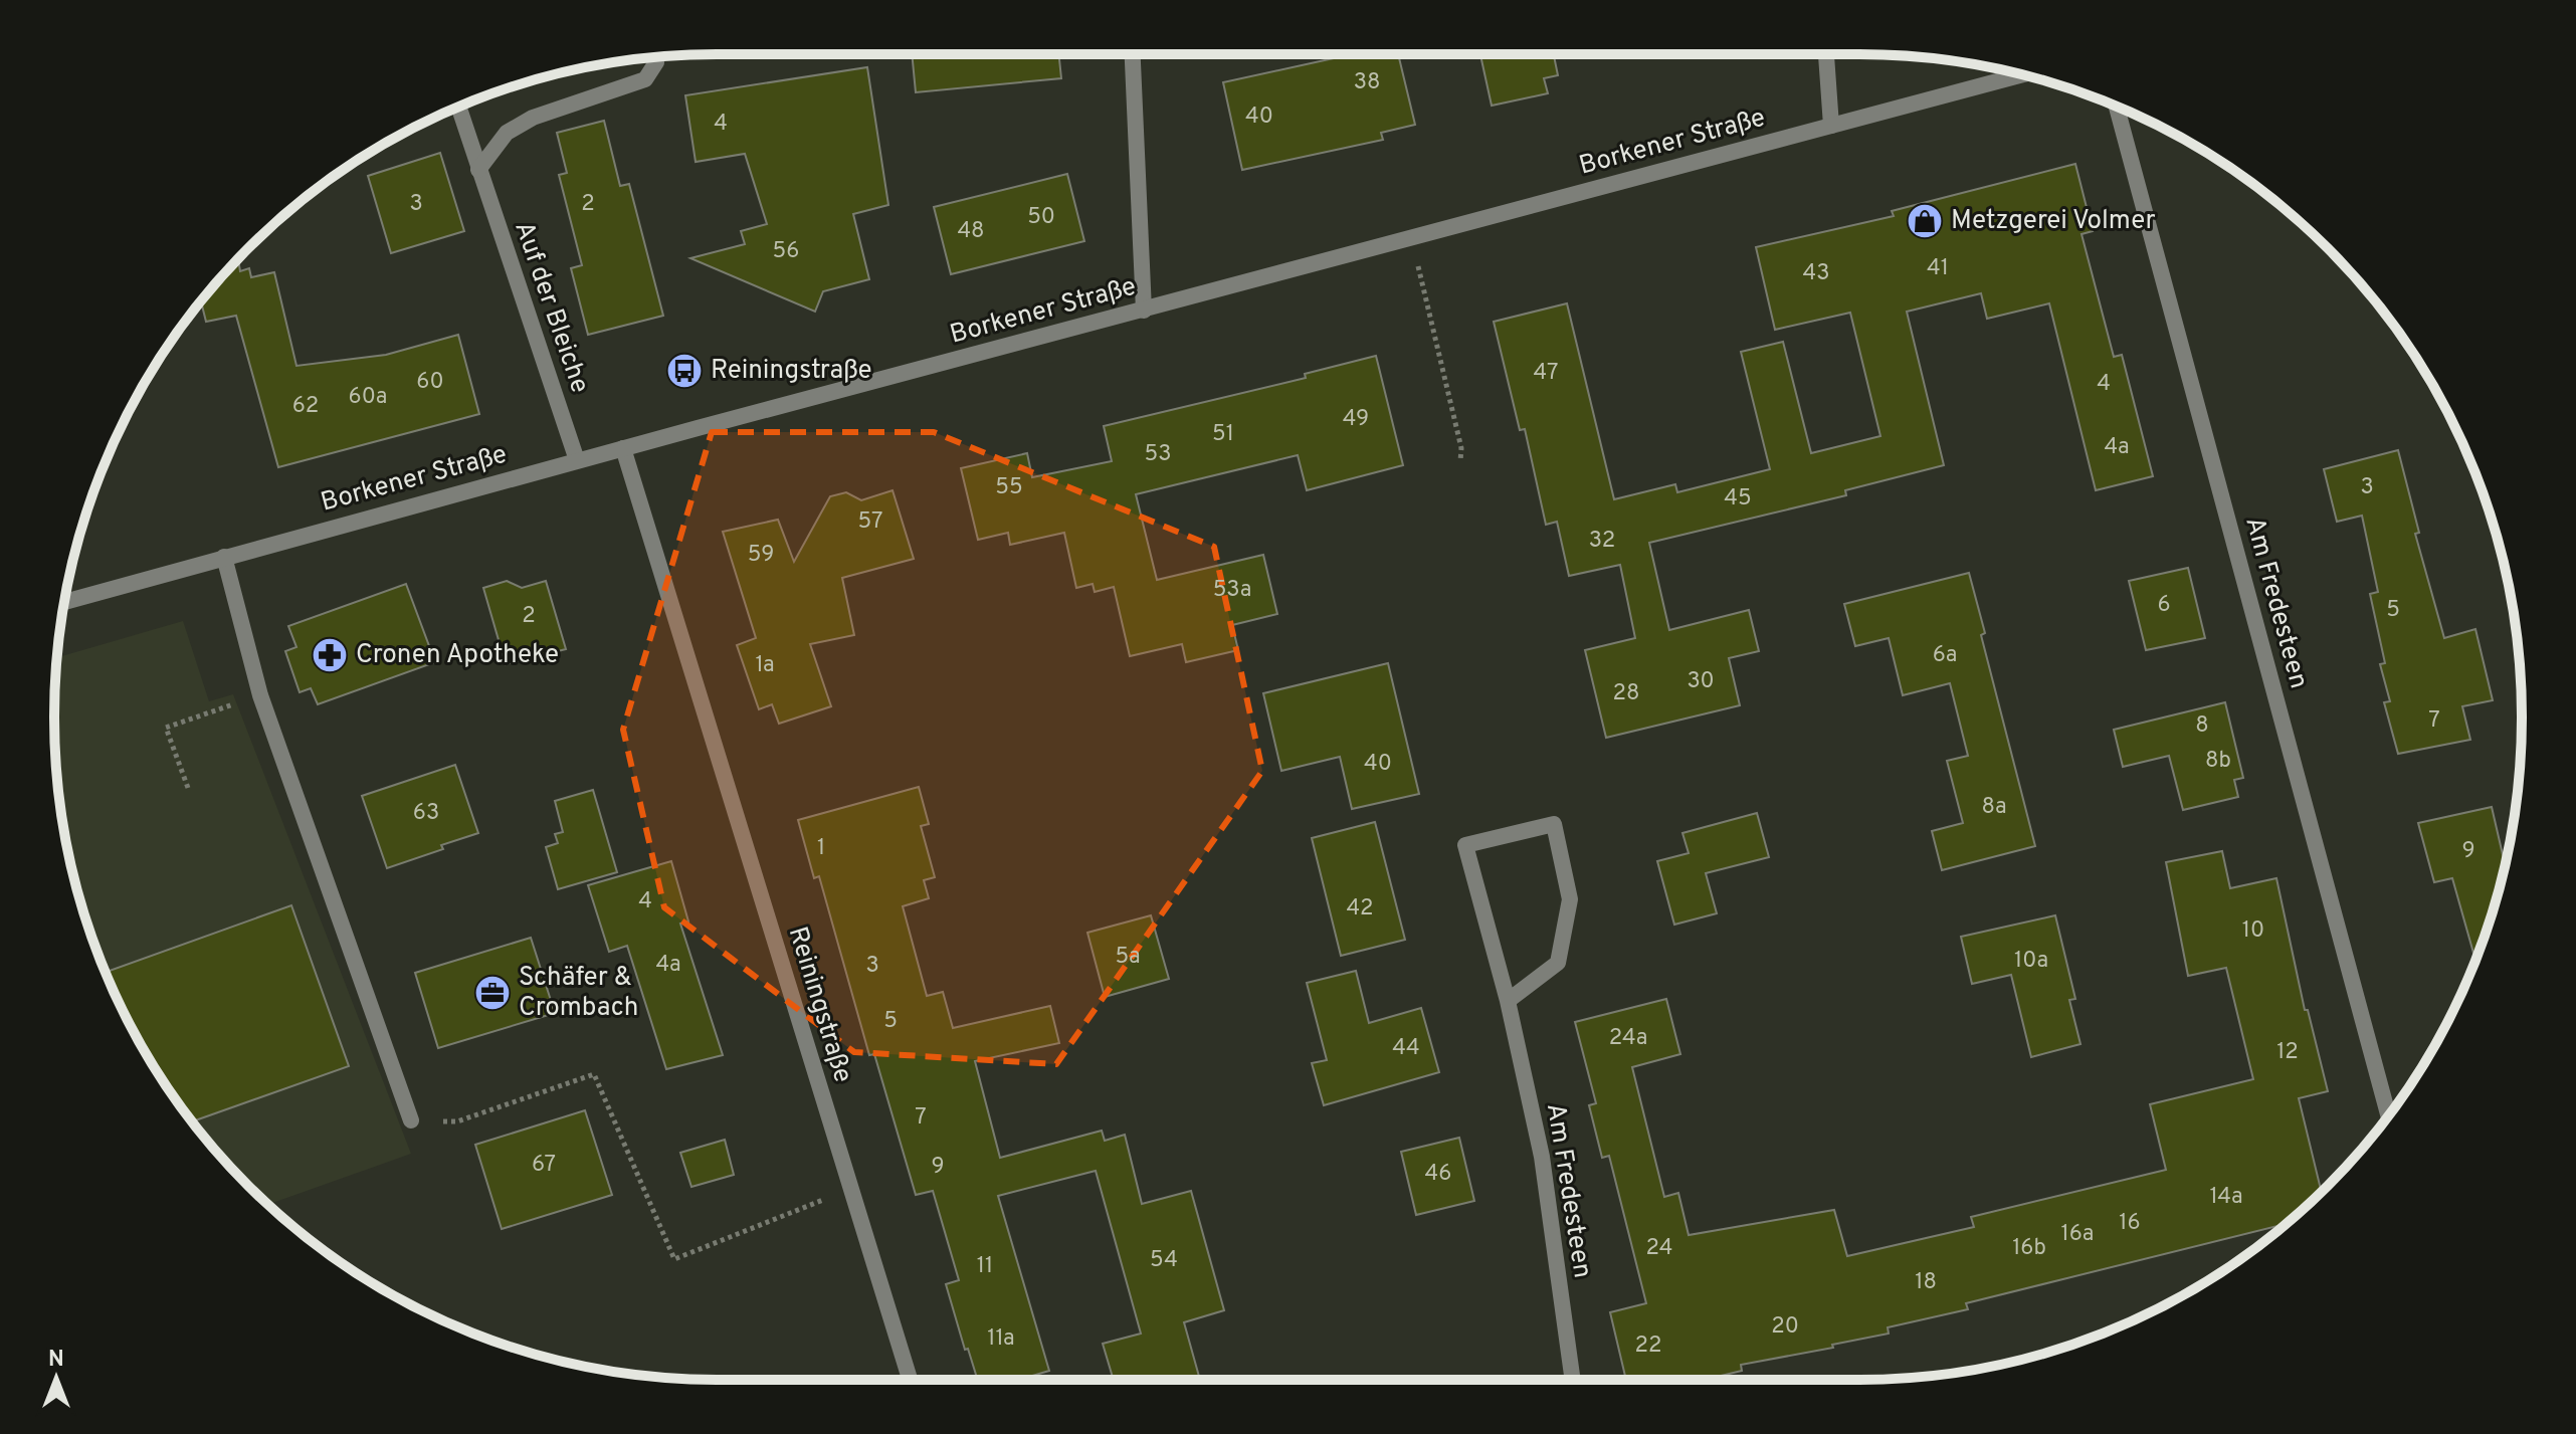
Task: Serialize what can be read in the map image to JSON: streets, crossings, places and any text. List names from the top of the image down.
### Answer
{
  "streets": {
    "street": [
      "Borkener Straße",
      "Auf der Bleiche",
      "Am Fredesteen",
      "Reiningstraße"
    ]
  },
  "crossings": [
    ["Borkener Straße", "Auf der Bleiche"],
    ["Borkener Straße", "Reiningstraße"]
  ],
  "places": {
    "shop": ["Metzgerei Volmer"],
    "bus stop": ["Reiningstraße"],
    "pharmacy": ["Cronen Apotheke"],
    "office": ["Schäfer & Crombach"]
  },
  "house_numbers": [
    "38",
    "40",
    "4",
    "3",
    "2",
    "50",
    "48",
    "56",
    "41",
    "43",
    "47",
    "60",
    "4",
    "60a",
    "62",
    "49",
    "51",
    "4a",
    "53",
    "55",
    "3",
    "45",
    "57",
    "32",
    "59",
    "53a",
    "6",
    "5",
    "2",
    "6a",
    "1a",
    "30",
    "28",
    "7",
    "8",
    "8b",
    "40",
    "8a",
    "63",
    "1",
    "9",
    "4",
    "42",
    "10",
    "5a",
    "10a",
    "4a",
    "3",
    "5",
    "24a",
    "44",
    "12",
    "7",
    "67",
    "9",
    "46",
    "14a",
    "16",
    "16a",
    "24",
    "16b",
    "54",
    "11",
    "18",
    "20",
    "11a",
    "22"
  ],
  "north": "top"
}
